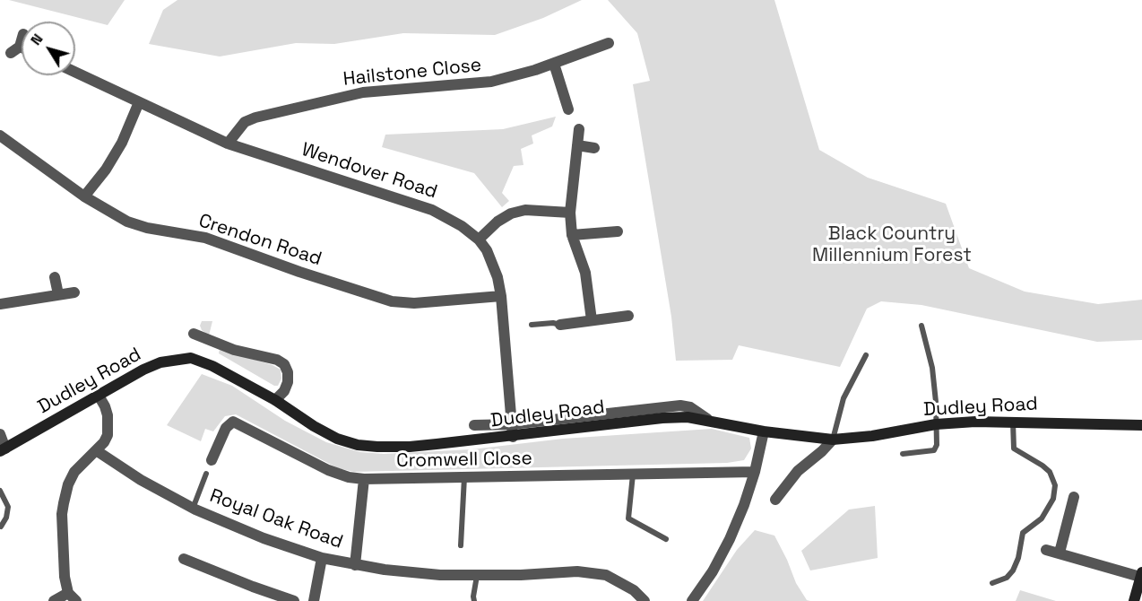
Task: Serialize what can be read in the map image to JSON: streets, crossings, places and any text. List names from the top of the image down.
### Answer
{
  "streets": {
    "main road": ["Dudley Road"],
    "street": [
      "Hailstone Close",
      "Wendover Road",
      "Crendon Road",
      "Cromwell Close",
      "Royal Oak Road"
    ]
  },
  "crossings": [
    ["Hailstone Close", "Wendover Road"],
    ["Wendover Road", "Crendon Road"],
    ["Wendover Road", "Dudley Road"]
  ],
  "parks": ["Black Country Millennium Forest"],
  "north": "top left"
}
